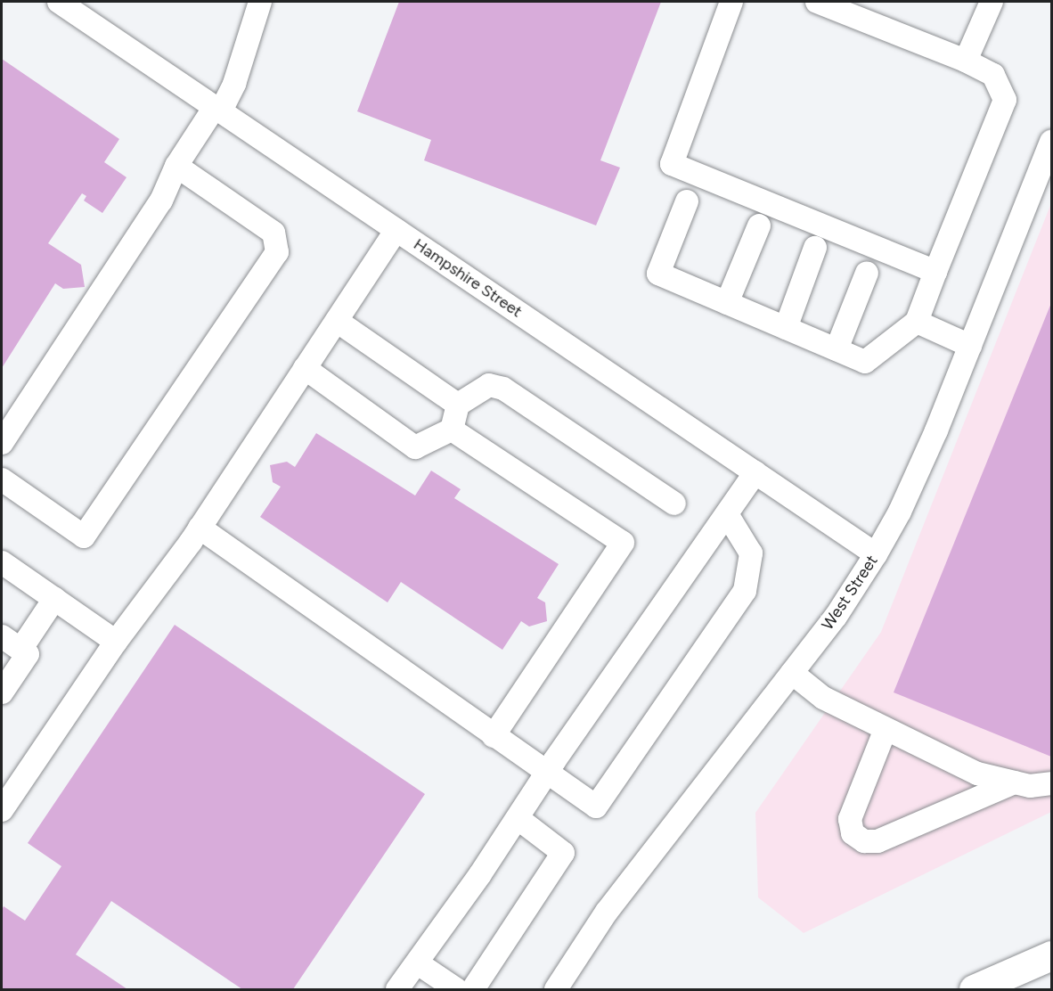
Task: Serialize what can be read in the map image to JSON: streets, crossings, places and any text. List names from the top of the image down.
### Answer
{
  "streets": {
    "street": ["Hampshire Street", "West Street"]
  },
  "crossings": [
    ["Hampshire Street", "West Street"]
  ]
}
